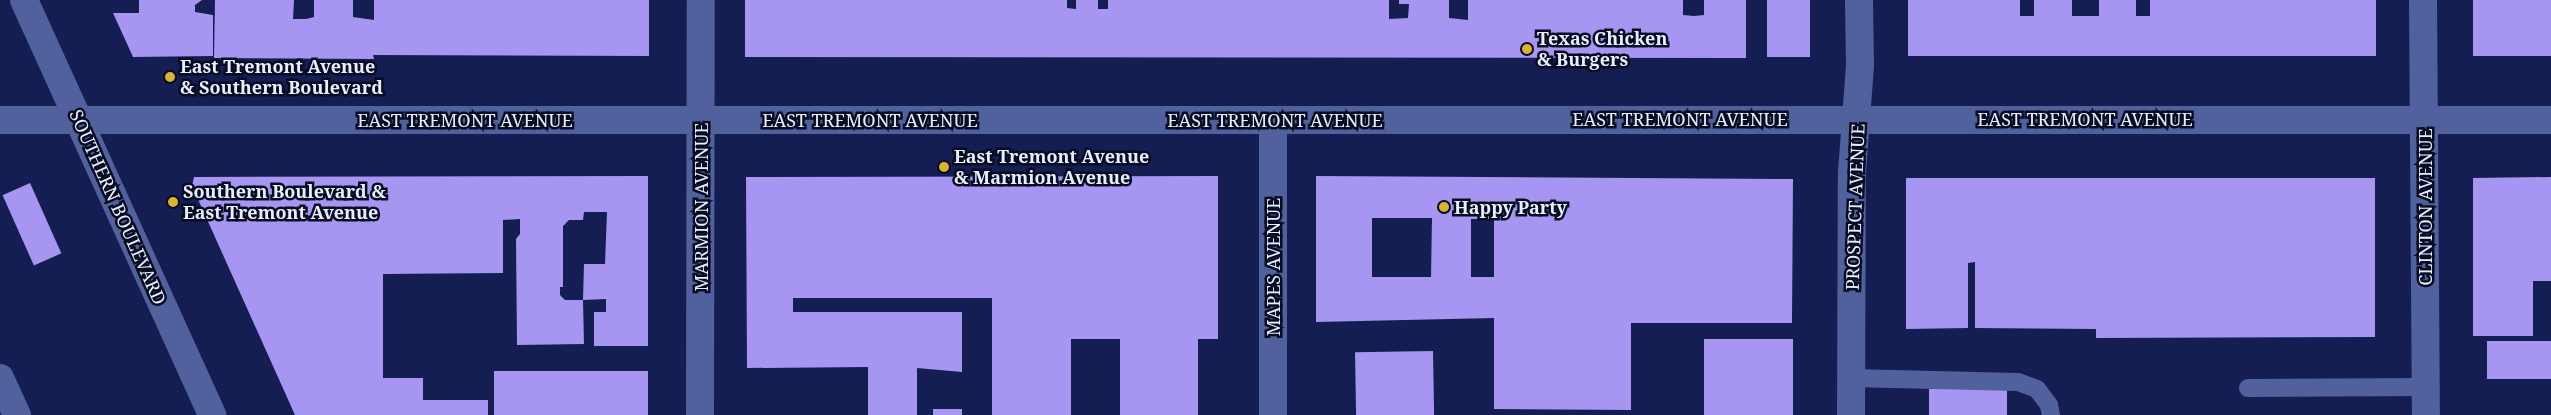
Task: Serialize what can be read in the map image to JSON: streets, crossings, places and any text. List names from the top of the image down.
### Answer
{
  "streets": {
    "main road": [
      "EAST TREMONT AVENUE",
      "SOUTHERN BOULEVARD",
      "MARMION AVENUE",
      "PROSPECT AVENUE",
      "CLINTON AVENUE",
      "MAPES AVENUE"
    ]
  },
  "crossings": [
    ["EAST TREMONT AVENUE", "SOUTHERN BOULEVARD"],
    ["EAST TREMONT AVENUE", "MARMION AVENUE"],
    ["EAST TREMONT AVENUE", "PROSPECT AVENUE"],
    ["EAST TREMONT AVENUE", "CLINTON AVENUE"],
    ["EAST TREMONT AVENUE", "MAPES AVENUE"]
  ],
  "places": [
    "Texas Chicken & Burgers",
    "East Tremont Avenue & Southern Boulevard",
    "East Tremont Avenue & Marmion Avenue",
    "Southern Boulevard & East Tremont Avenue",
    "Happy Party"
  ]
}
